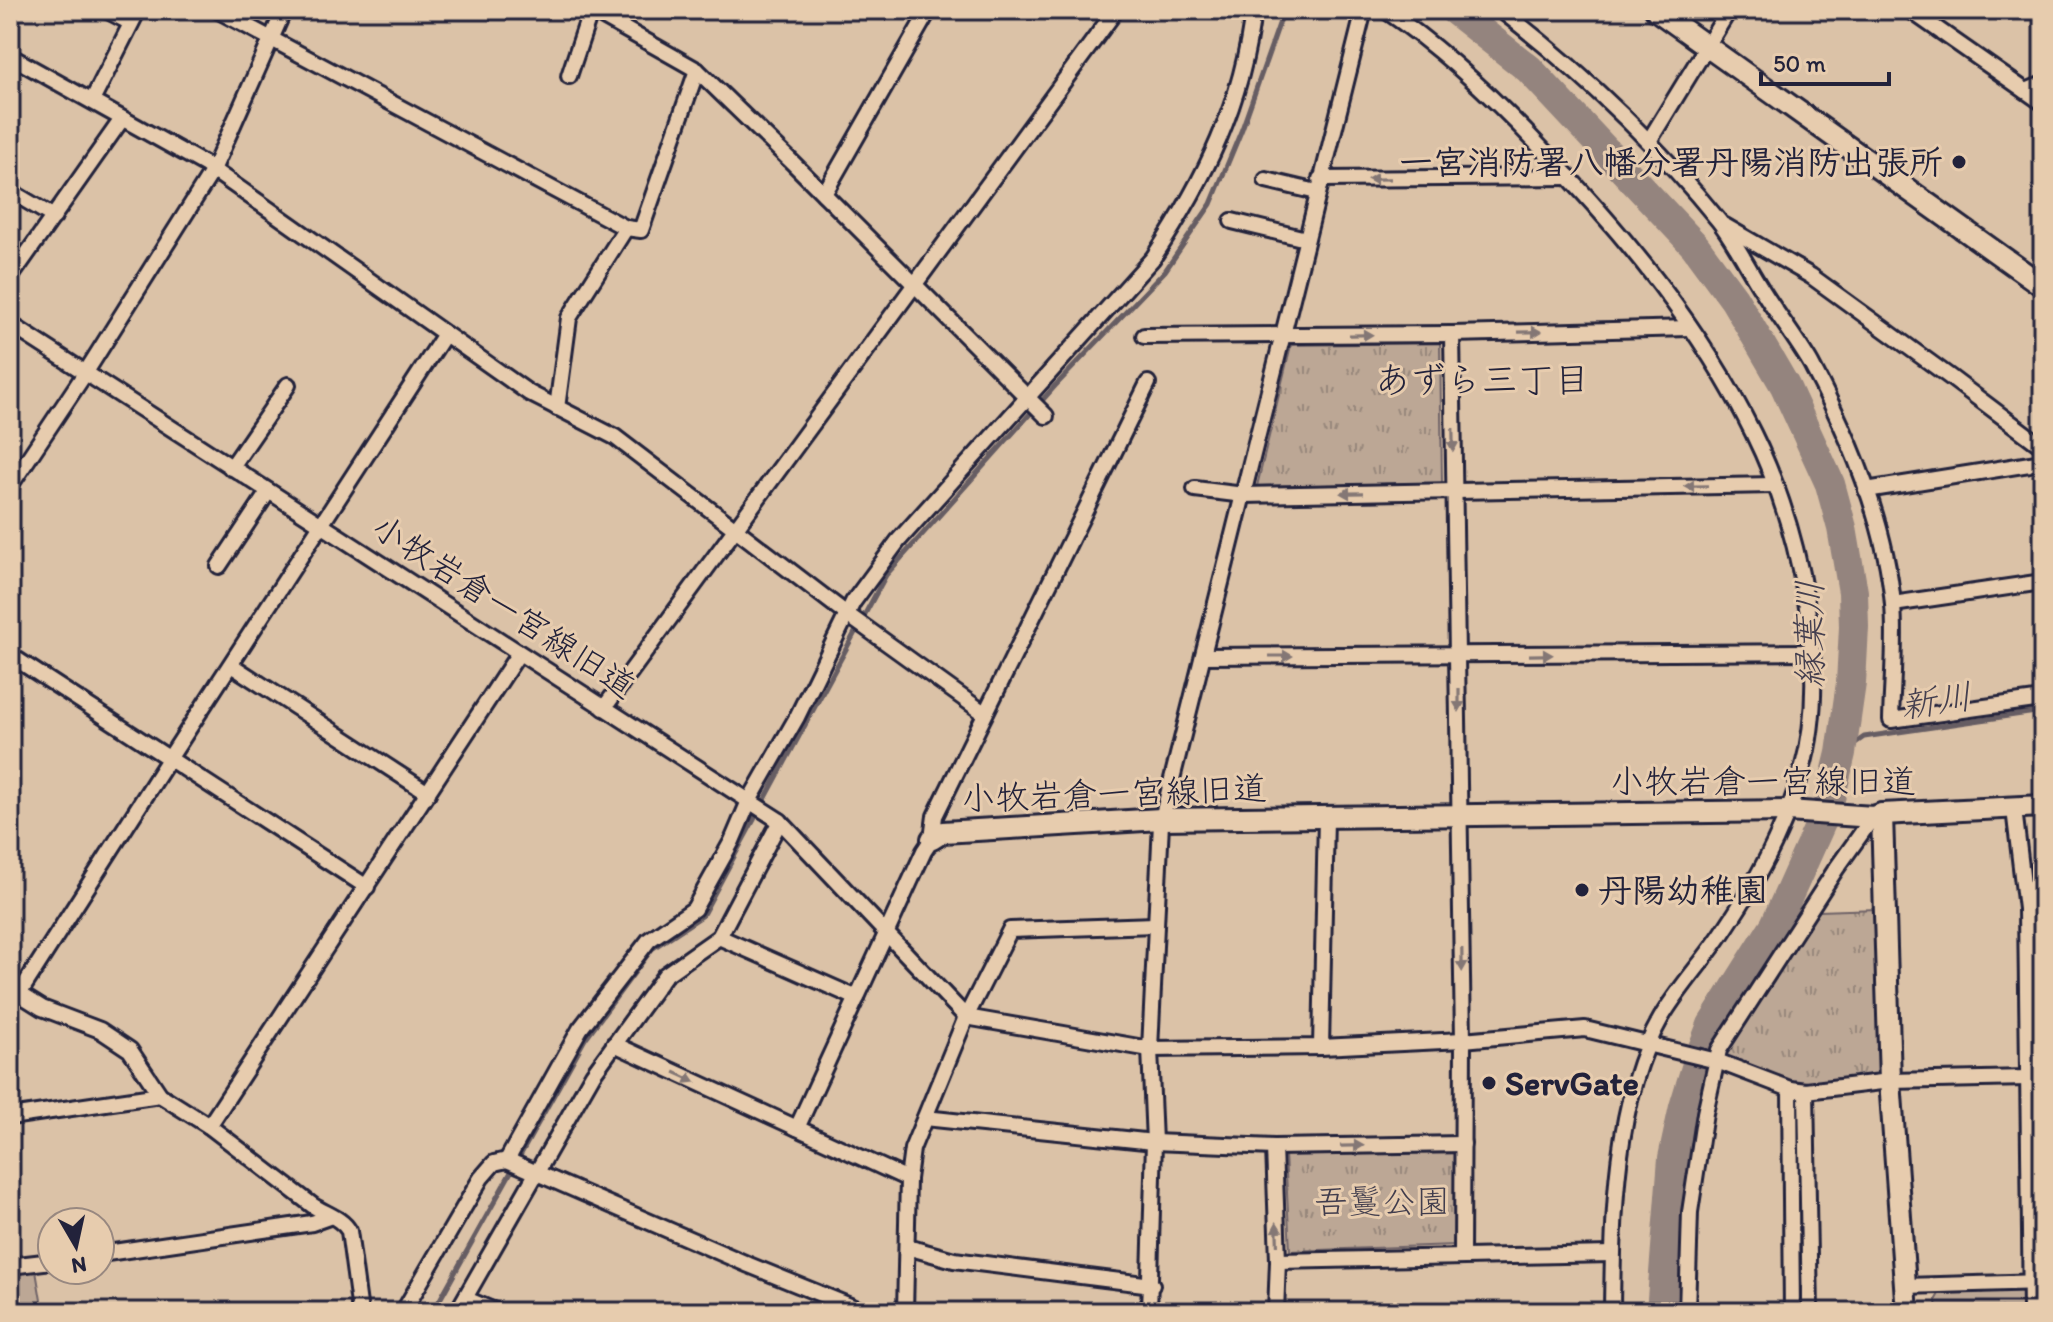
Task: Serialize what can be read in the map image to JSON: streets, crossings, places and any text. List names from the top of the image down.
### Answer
{
  "streets": {
    "street": ["小牧岩倉一宮線旧道"]
  },
  "districts": ["あずら三丁目"],
  "water": ["縁葉川", "新川"],
  "parks": ["吾鬘公園"],
  "places": ["一宮消防署八幡分署丹陽消防出張所", "丹陽幼稚園", "ServGate"],
  "scale_bar": "50 m",
  "north": "bottom"
}
